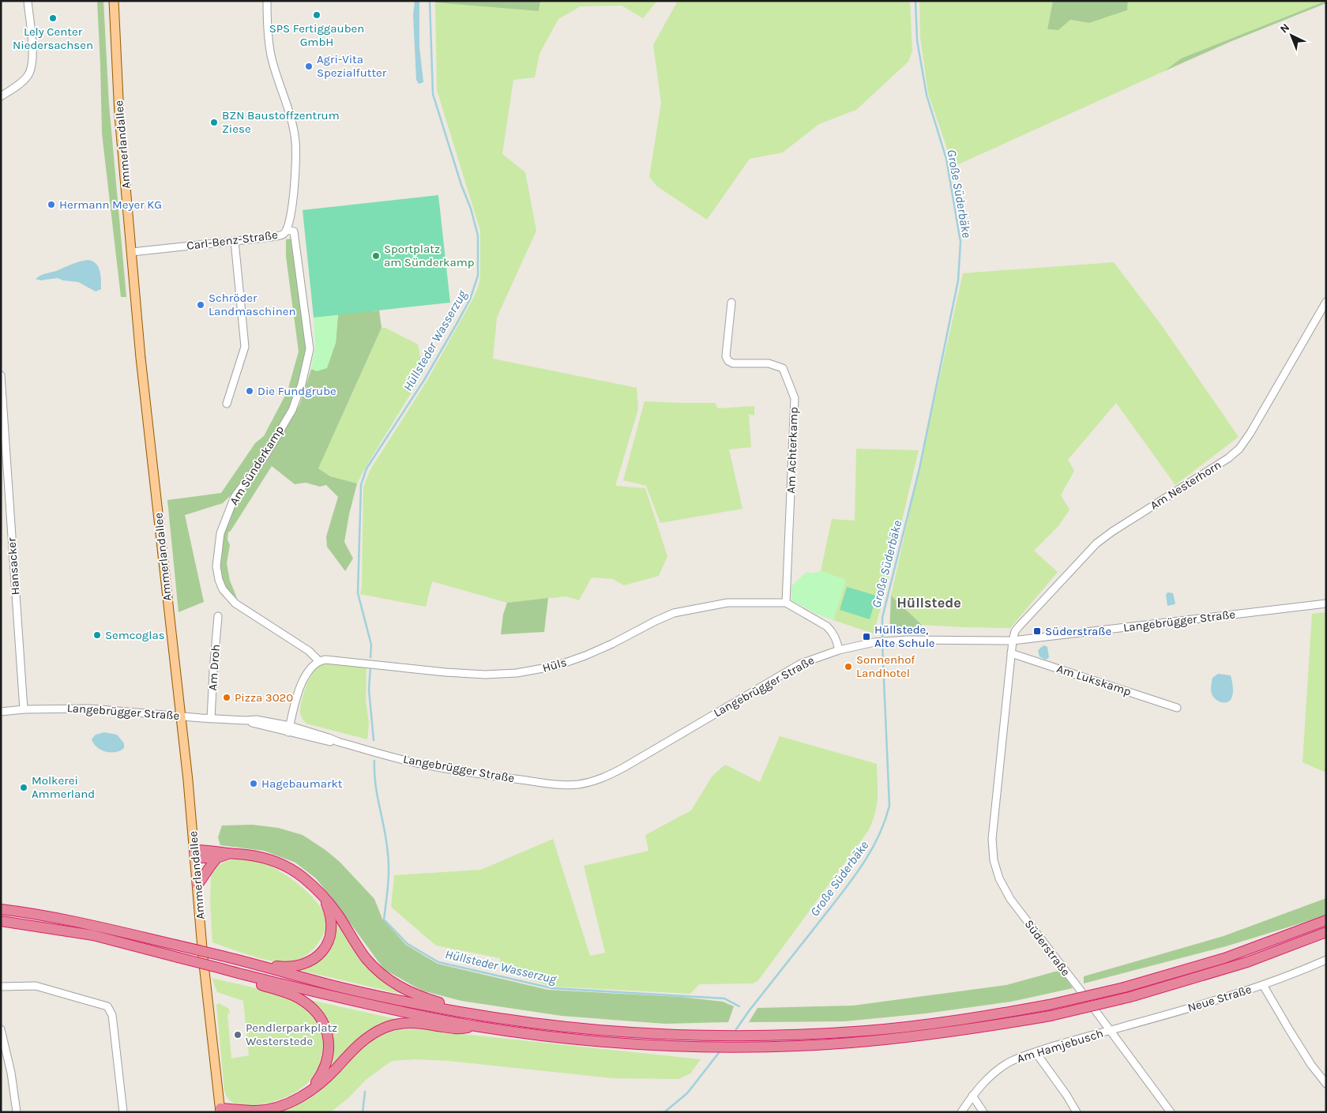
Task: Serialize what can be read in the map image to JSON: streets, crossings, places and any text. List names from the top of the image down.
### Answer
{
  "streets": {
    "main road": ["Ammerlandallee"],
    "street": [
      "Carl-Benz-Straße",
      "Am Achterkamp",
      "Am Sünderkamp",
      "Am Nesterhorn",
      "Hansacker",
      "Langebrügger Straße",
      "Hüls",
      "Am Droh",
      "Am Lukskamp",
      "Süderstraße",
      "Neue Straße",
      "Am Hamjebusch"
    ]
  },
  "crossings": [
    ["Ammerlandallee", "Carl-Benz-Straße"],
    ["Ammerlandallee", "Langebrügger Straße"],
    ["Carl-Benz-Straße", "Am Sünderkamp"],
    ["Am Achterkamp", "Hüls"],
    ["Am Sünderkamp", "Hüls"],
    ["Am Nesterhorn", "Langebrügger Straße"],
    ["Am Nesterhorn", "Süderstraße"],
    ["Hansacker", "Langebrügger Straße"],
    ["Langebrügger Straße", "Am Droh"],
    ["Langebrügger Straße", "Süderstraße"],
    ["Am Lukskamp", "Süderstraße"],
    ["Süderstraße", "Neue Straße"],
    ["Süderstraße", "Am Hamjebusch"],
    ["Neue Straße", "Am Hamjebusch"]
  ],
  "districts": ["Hüllstede"],
  "water": ["Große Süderbäke", "Hüllsteder Wasserzug"],
  "places": {
    "other": [
      "SPS Fertiggauben GmbH",
      "Lely Center Niedersachsen",
      "Agri-Vita Spezialfutter",
      "BZN Baustoffzentrum Ziese",
      "Hermann Meyer KG",
      "Sportplatz am Sünderkamp",
      "Schröder Landmaschinen",
      "Die Fundgrube",
      "Semcoglas",
      "Sonnenhof Landhotel",
      "Pizza 3020",
      "Hagebaumarkt",
      "Molkerei Ammerland",
      "Pendlerparkplatz Westerstede"
    ],
    "transit": ["Süderstraße", "Hüllstede, Alte Schule"]
  },
  "north": "top left"
}
